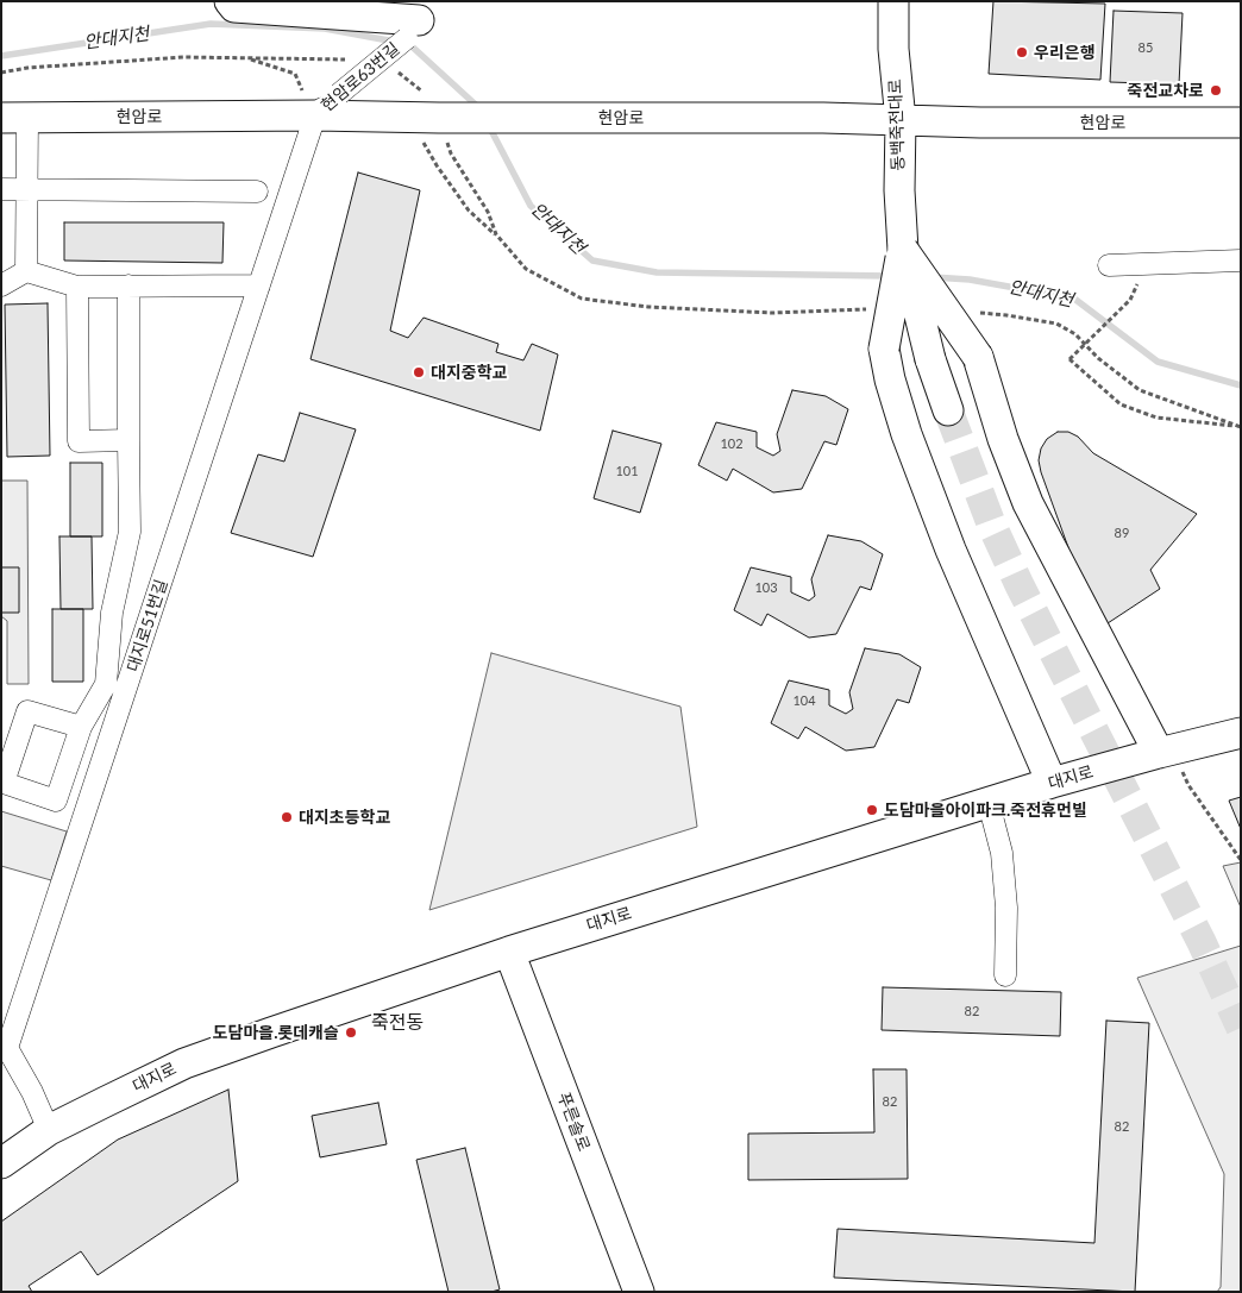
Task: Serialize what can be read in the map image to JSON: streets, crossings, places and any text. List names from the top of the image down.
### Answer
{
  "streets": {
    "street": [
      "현암로63번길",
      "현암로",
      "동백죽전대로",
      "대지로51번길",
      "대지로",
      "푸른솔로"
    ]
  },
  "crossings": [
    ["현암로63번길", "현암로"],
    ["현암로63번길", "대지로51번길"],
    ["현암로", "동백죽전대로"],
    ["현암로", "대지로51번길"],
    ["대지로51번길", "대지로"],
    ["대지로", "푸른솔로"]
  ],
  "districts": ["죽전동"],
  "water": ["안대지천"],
  "places": [
    "우리은행",
    "죽전교차로",
    "대지중학교",
    "도담마을아이파크.죽전휴먼빌",
    "대지초등학교",
    "도담마을.롯데캐슬"
  ],
  "house_numbers": [
    "85",
    "102",
    "101",
    "89",
    "103",
    "104",
    "82",
    "82",
    "82"
  ]
}
